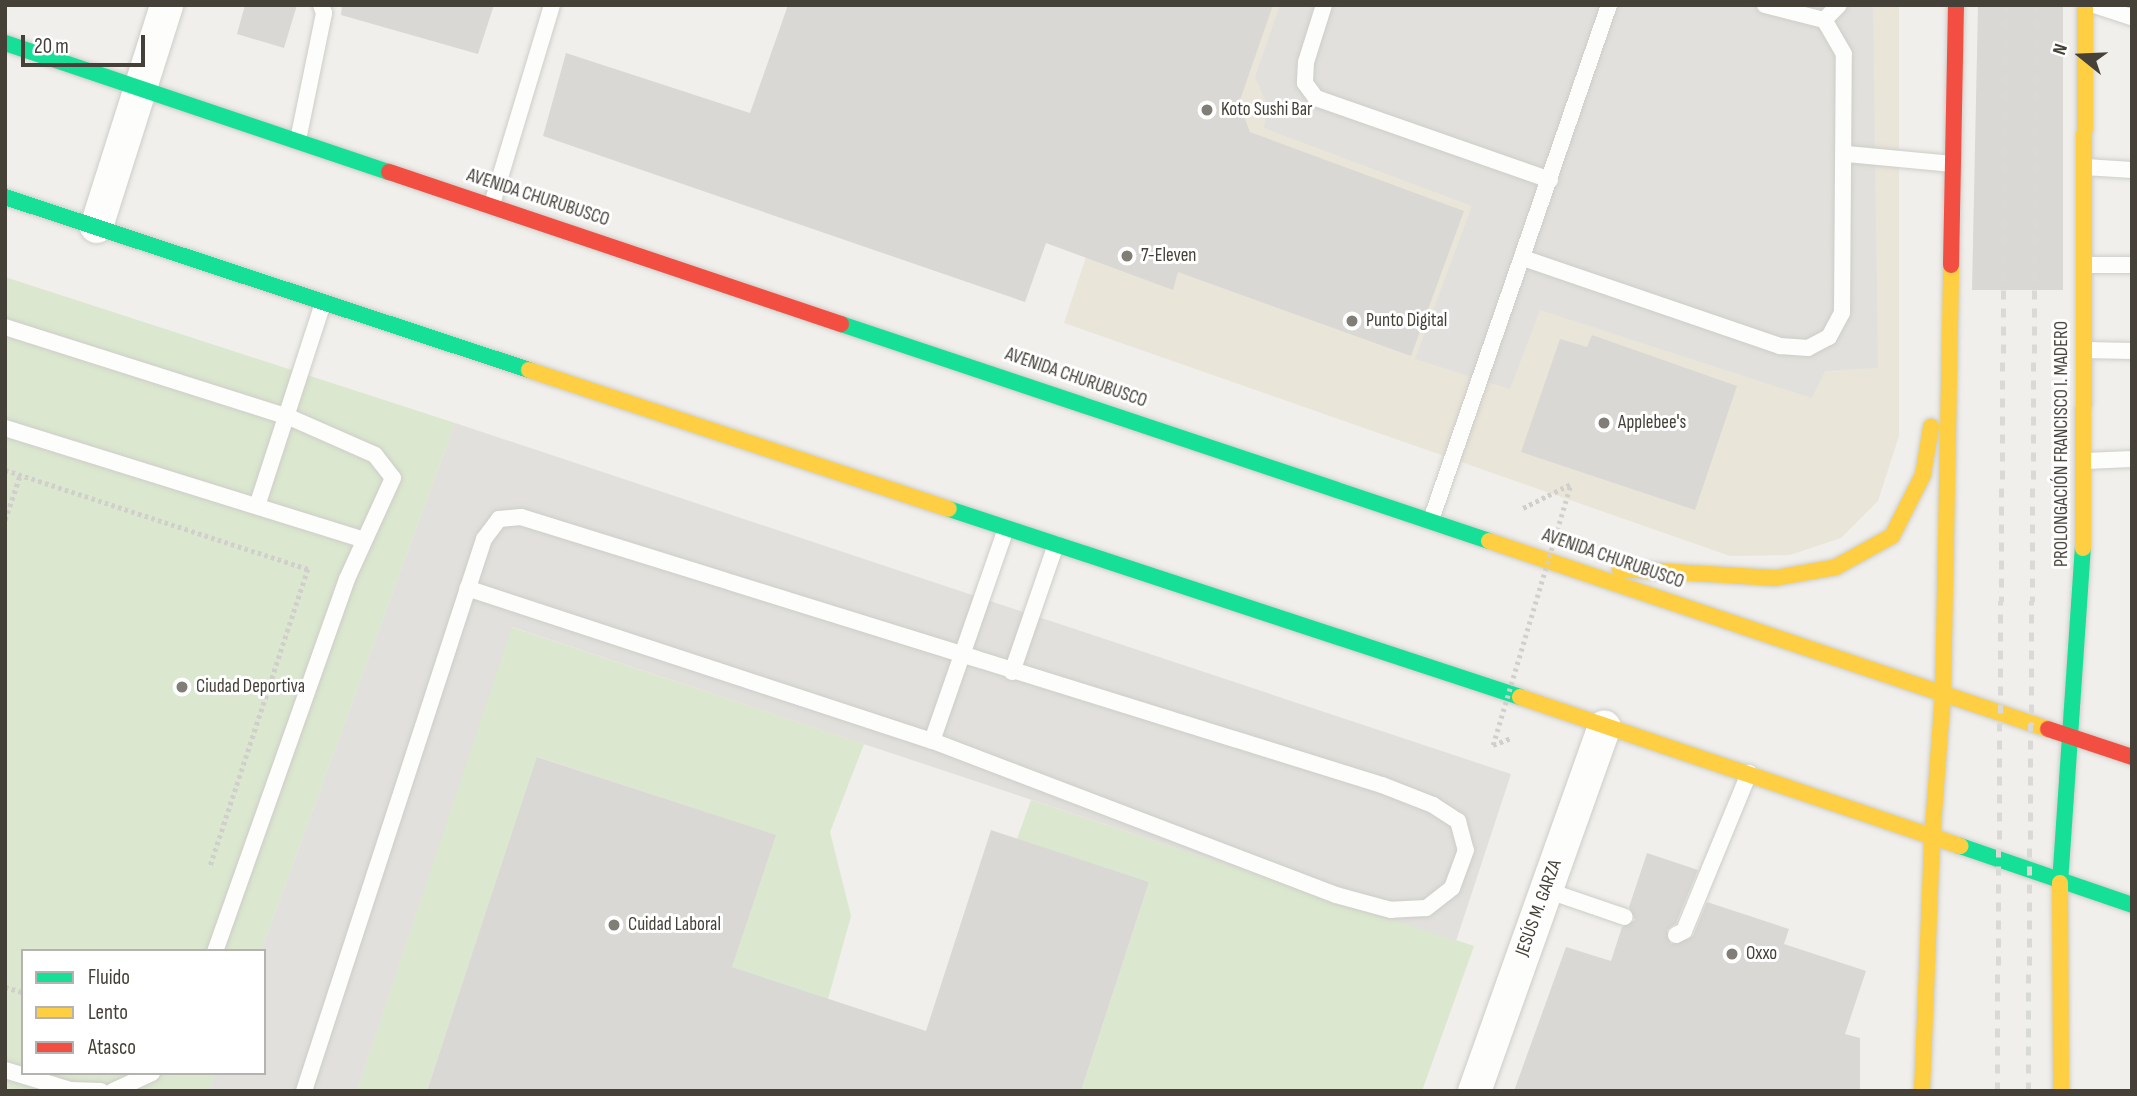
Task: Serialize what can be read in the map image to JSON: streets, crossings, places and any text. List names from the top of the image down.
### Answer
{
  "streets": {
    "main road": ["AVENIDA CHURUBUSCO", "PROLONGACIÓN FRANCISCO I. MADERO"],
    "street": ["JESÚS M. GARZA"]
  },
  "crossings": [
    ["AVENIDA CHURUBUSCO", "PROLONGACIÓN FRANCISCO I. MADERO"]
  ],
  "places": [
    "Koto Sushi Bar",
    "7-Eleven",
    "Punto Digital",
    "Applebee's",
    "Ciudad Deportiva",
    "Cuidad Laboral",
    "Oxxo"
  ],
  "legend": ["Fluido", "Lento", "Atasco"],
  "scale_bar": "20 m",
  "north": "left"
}
